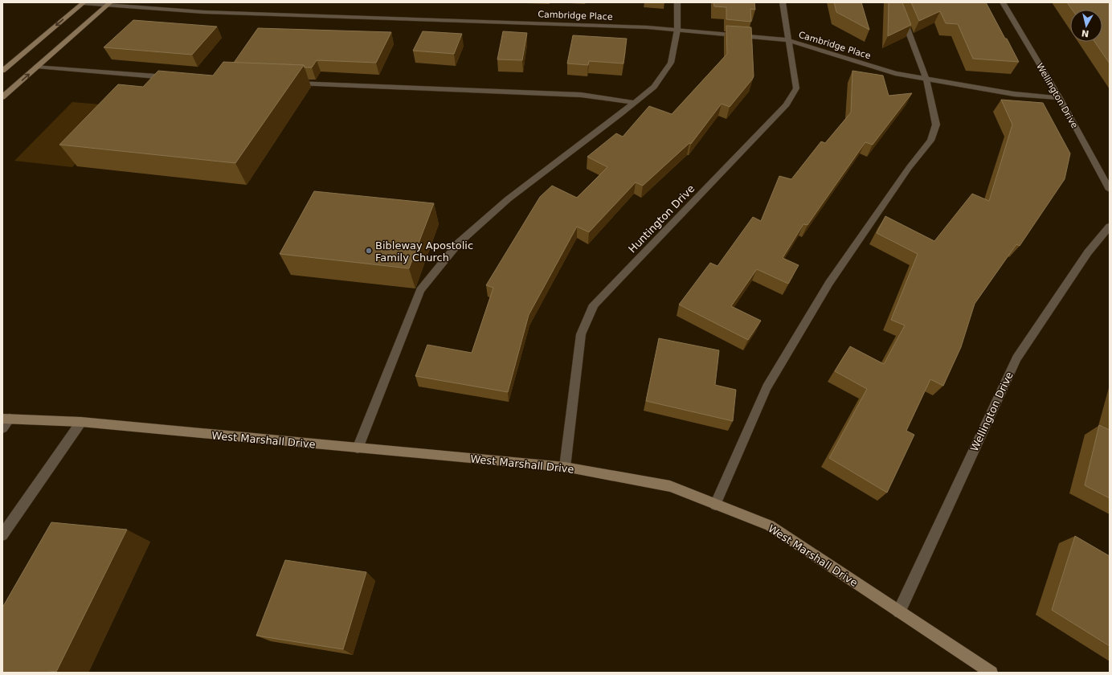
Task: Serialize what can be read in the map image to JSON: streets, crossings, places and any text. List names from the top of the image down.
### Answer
{
  "streets": {
    "main road": ["West Marshall Drive"],
    "street": ["Cambridge Place", "Wellington Drive", "Huntington Drive"]
  },
  "crossings": [
    ["Cambridge Place", "Wellington Drive"],
    ["Cambridge Place", "Huntington Drive"],
    ["Wellington Drive", "West Marshall Drive"],
    ["Huntington Drive", "West Marshall Drive"]
  ],
  "places": ["Bibleway Apostolic Family Church"],
  "north": "bottom"
}
